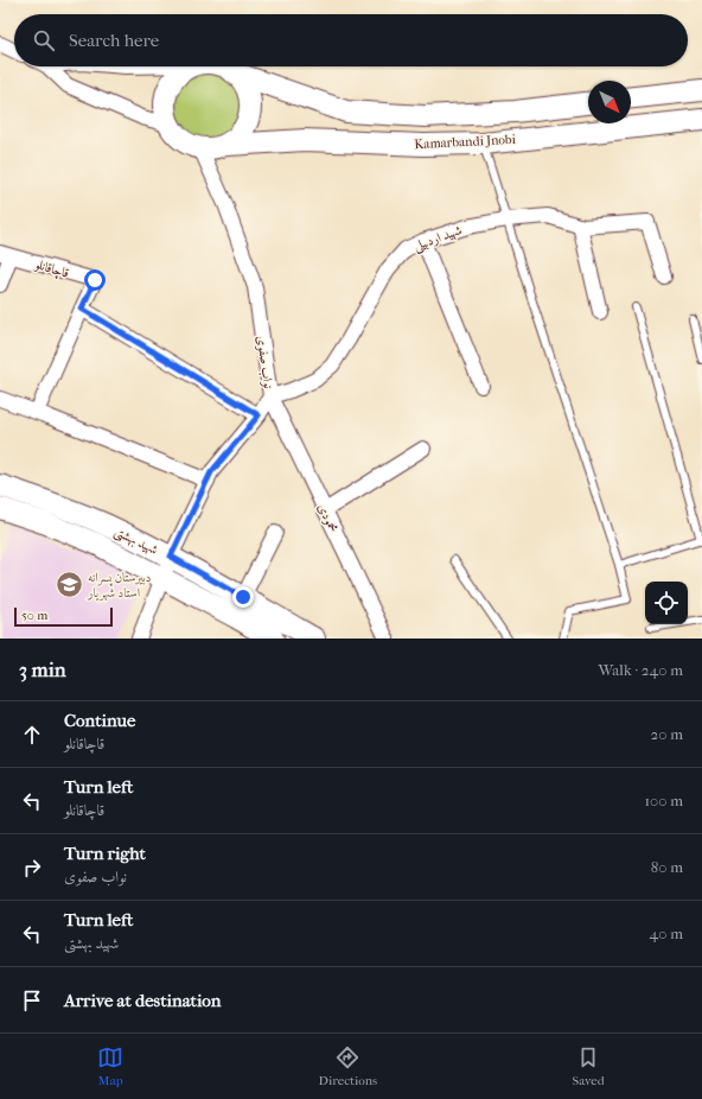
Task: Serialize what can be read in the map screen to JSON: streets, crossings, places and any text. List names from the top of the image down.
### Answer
{
  "streets": {
    "main road": ["Kamarbandi Jnobi", "شهید بهشتی"],
    "street": [
      "شهید اردبیلی",
      "قاچاقانلو",
      "نواب صفوی",
      "محمودی"
    ]
  },
  "crossings": [
    ["شهید اردبیلی", "نواب صفوی"],
    ["شهید اردبیلی", "محمودی"],
    ["نواب صفوی", "محمودی"],
    ["نواب صفوی", "شهید بهشتی"]
  ],
  "places": {
    "school or university": ["دبیرستان پسرانه استاد شهریار"]
  },
  "scale_bar": "50 m",
  "north": "bottom right",
  "page": {
    "search": "Search here",
    "scale": "50 m",
    "heading": ["3 min", "Walk · 240 m"],
    "list": [
      ["Continue", "قاچاقانلو", "20 m"],
      ["Turn left", "قاچاقانلو", "100 m"],
      ["Turn right", "نواب صفوی", "80 m"],
      ["Turn left", "شهید بهشتی", "40 m"],
      "Arrive at destination"
    ],
    "nav": ["Map", "Directions", "Saved"]
  }
}
